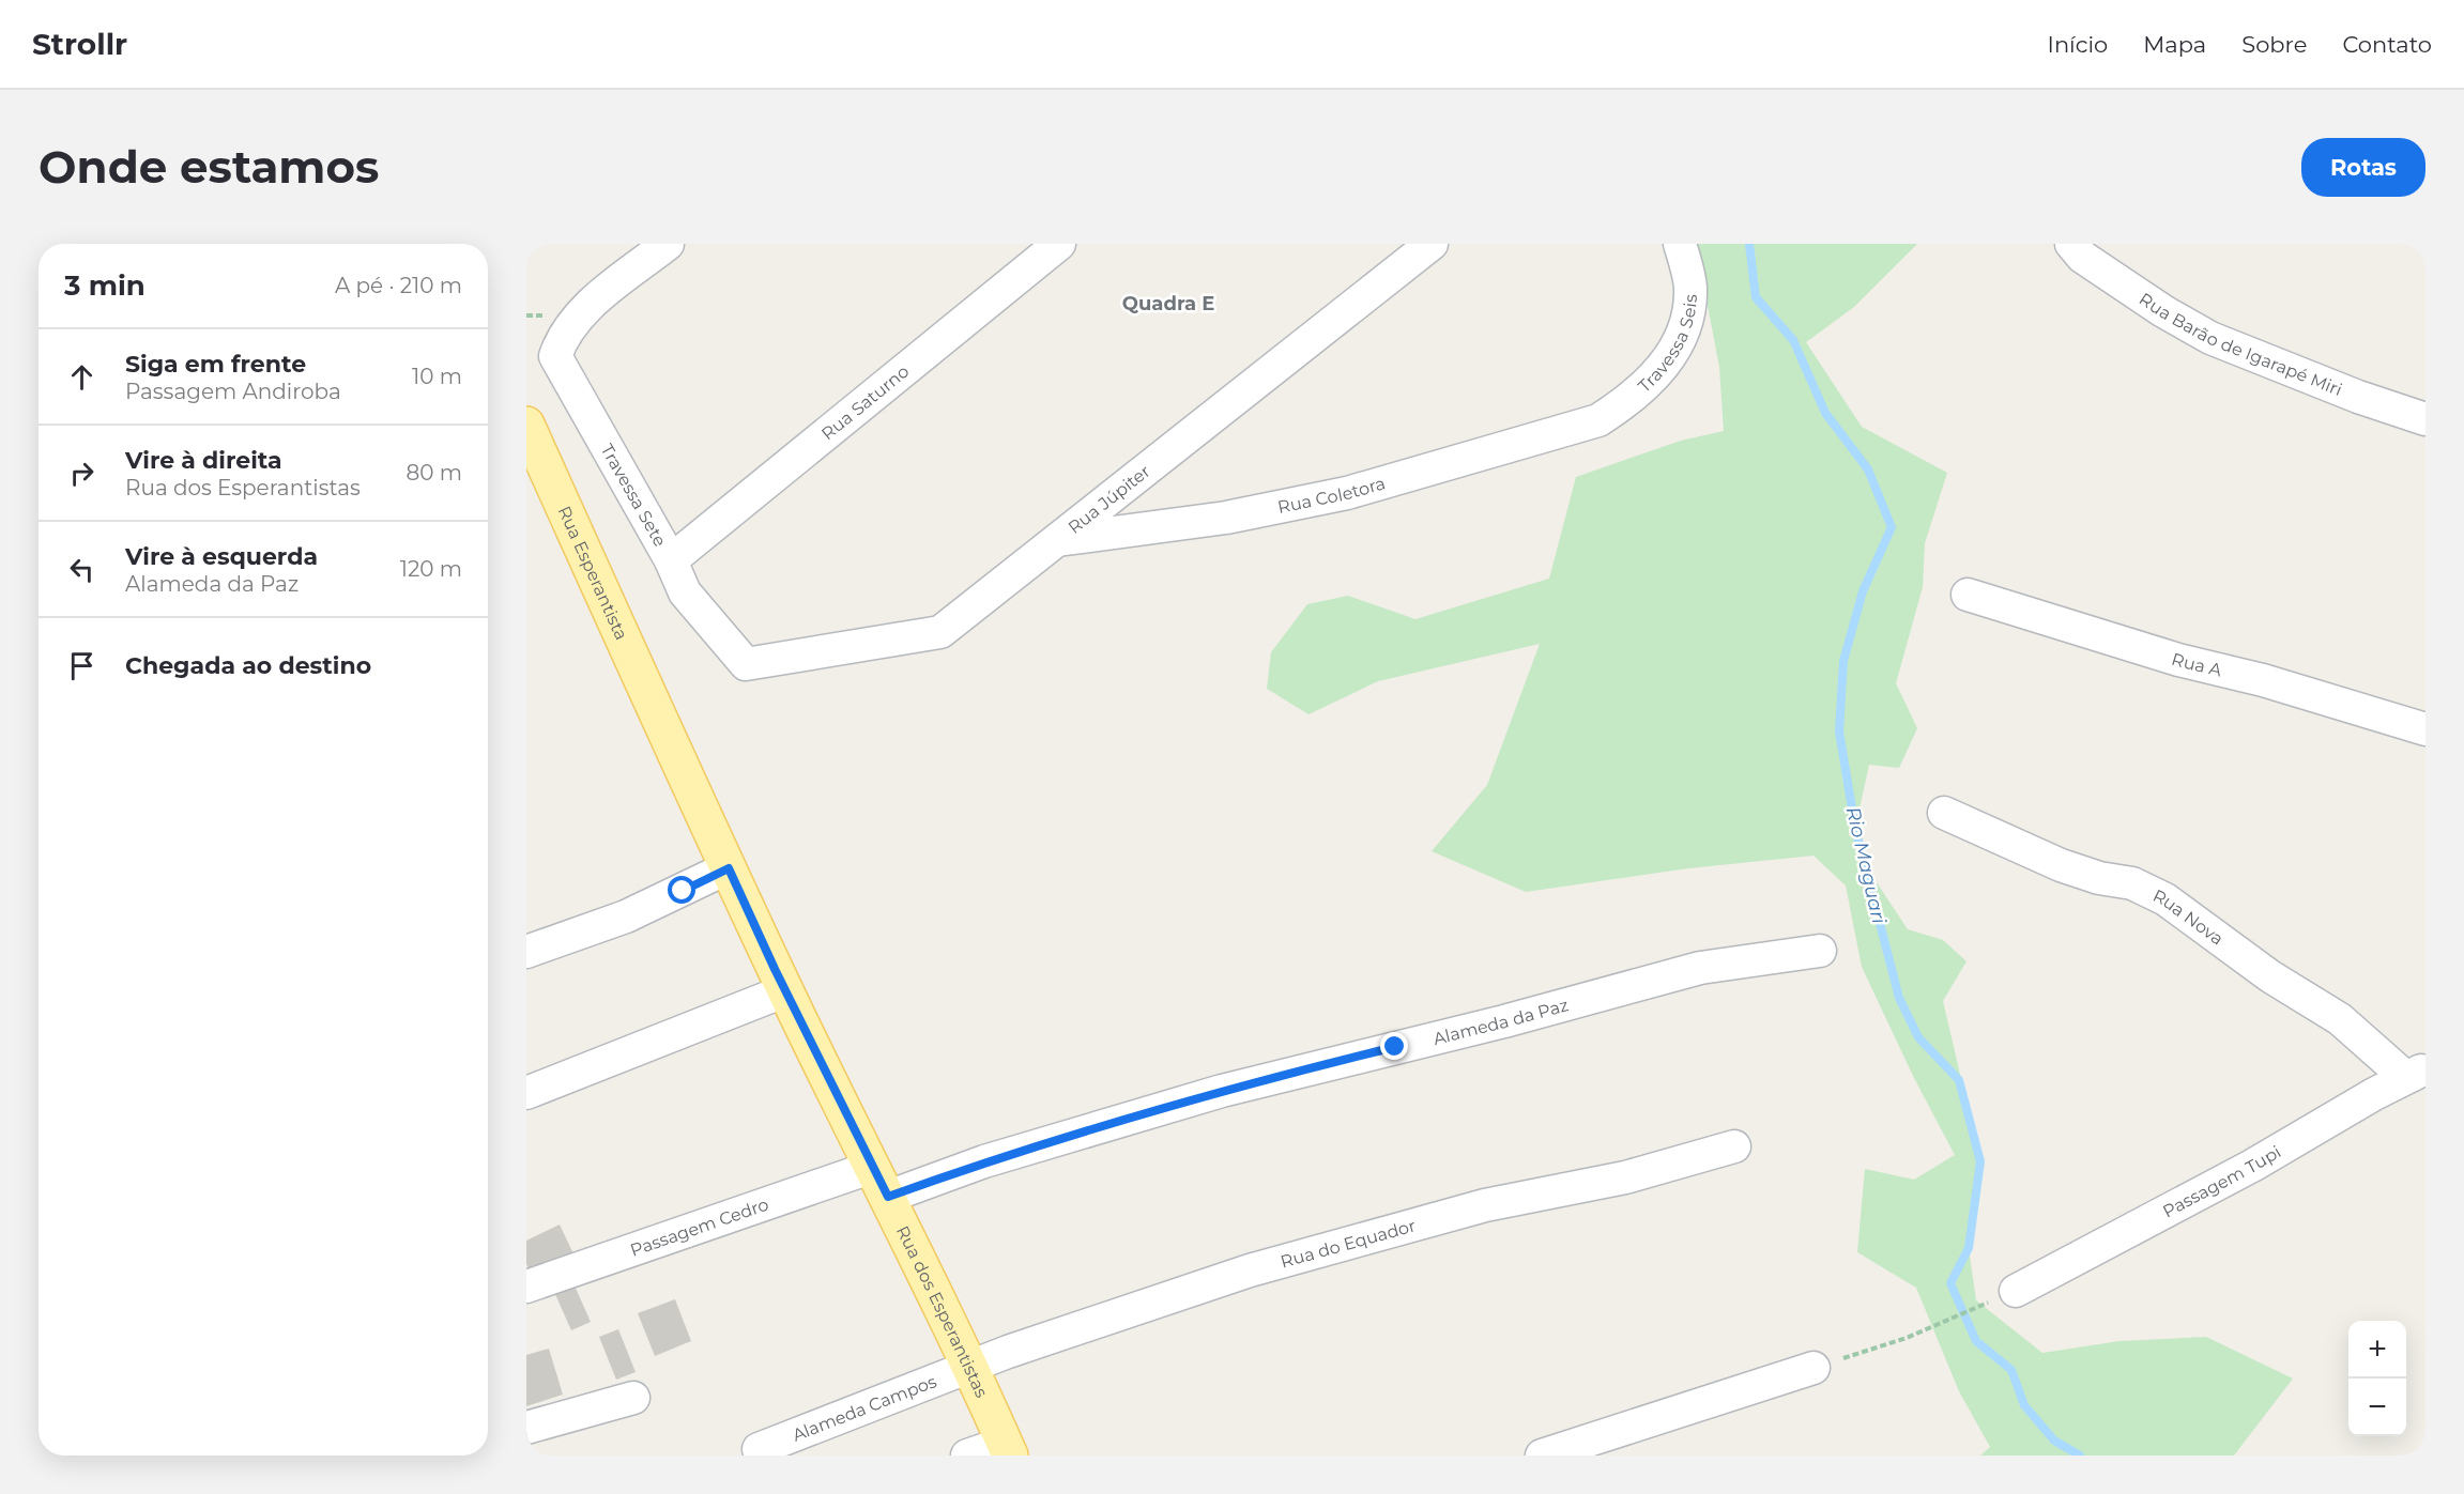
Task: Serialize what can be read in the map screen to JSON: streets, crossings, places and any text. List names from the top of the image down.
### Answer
{
  "streets": {
    "main road": ["Rua Esperantista", "Rua dos Esperantistas"],
    "street": [
      "Travessa Seis",
      "Rua Barão de Igarapé Miri",
      "Rua Saturno",
      "Rua Coletora",
      "Travessa Sete",
      "Rua Júpiter",
      "Rua A",
      "Rua Nova",
      "Alameda da Paz",
      "Passagem Tupi",
      "Passagem Cedro",
      "Rua do Equador",
      "Alameda Campos"
    ]
  },
  "crossings": [
    ["Travessa Seis", "Rua Coletora"],
    ["Rua Saturno", "Travessa Sete"],
    ["Rua Coletora", "Rua Júpiter"],
    ["Travessa Sete", "Rua Júpiter"],
    ["Rua Esperantista", "Rua dos Esperantistas"],
    ["Rua Nova", "Passagem Tupi"],
    ["Alameda da Paz", "Passagem Cedro"],
    ["Alameda da Paz", "Rua dos Esperantistas"],
    ["Passagem Cedro", "Rua dos Esperantistas"],
    ["Rua do Equador", "Rua dos Esperantistas"],
    ["Rua do Equador", "Alameda Campos"],
    ["Rua dos Esperantistas", "Alameda Campos"]
  ],
  "districts": ["Quadra E"],
  "water": ["Rio Maguari"],
  "page": {
    "header": "Strollr",
    "nav": [
      "Início",
      "Mapa",
      "Sobre",
      "Contato"
    ],
    "buttons": "Rotas",
    "title": "Onde estamos",
    "heading": ["3 min", "A pé · 210 m"],
    "list": [
      ["Siga em frente", "Passagem Andiroba", "10 m"],
      ["Vire à direita", "Rua dos Esperantistas", "80 m"],
      ["Vire à esquerda", "Alameda da Paz", "120 m"],
      "Chegada ao destino"
    ],
    "map_buttons": ["+", "−"]
  }
}
